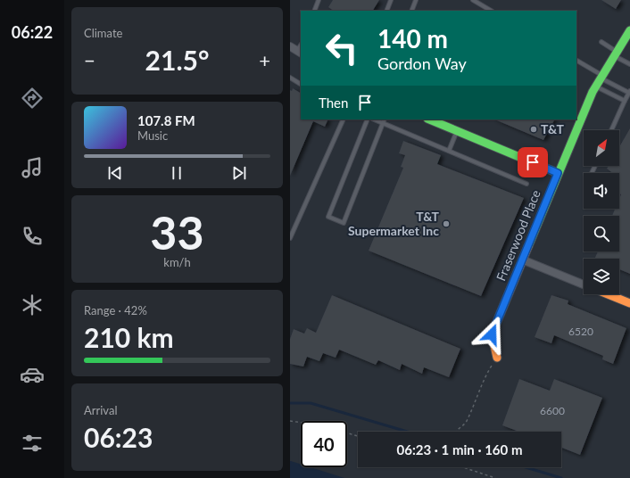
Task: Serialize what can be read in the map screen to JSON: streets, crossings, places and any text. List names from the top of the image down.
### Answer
{
  "streets": {
    "street": ["Fraserwood Place"]
  },
  "places": ["T&T", "T&T Supermarket Inc"],
  "house_numbers": ["6520", "6600"],
  "north": "top right",
  "page": {
    "tabs": "06:22",
    "tile": [
      "Climate",
      ["33", "km/h"],
      ["Range · 42%", "210 km"],
      ["Arrival", "06:23"]
    ],
    "turn": ["140 m", "Gordon Way"],
    "heat": ["−", "21.5°", "+"],
    "then": "Then",
    "song": ["107.8 FM", "Music"],
    "limit": "40",
    "trip": "06:23 · 1 min · 160 m"
  }
}
